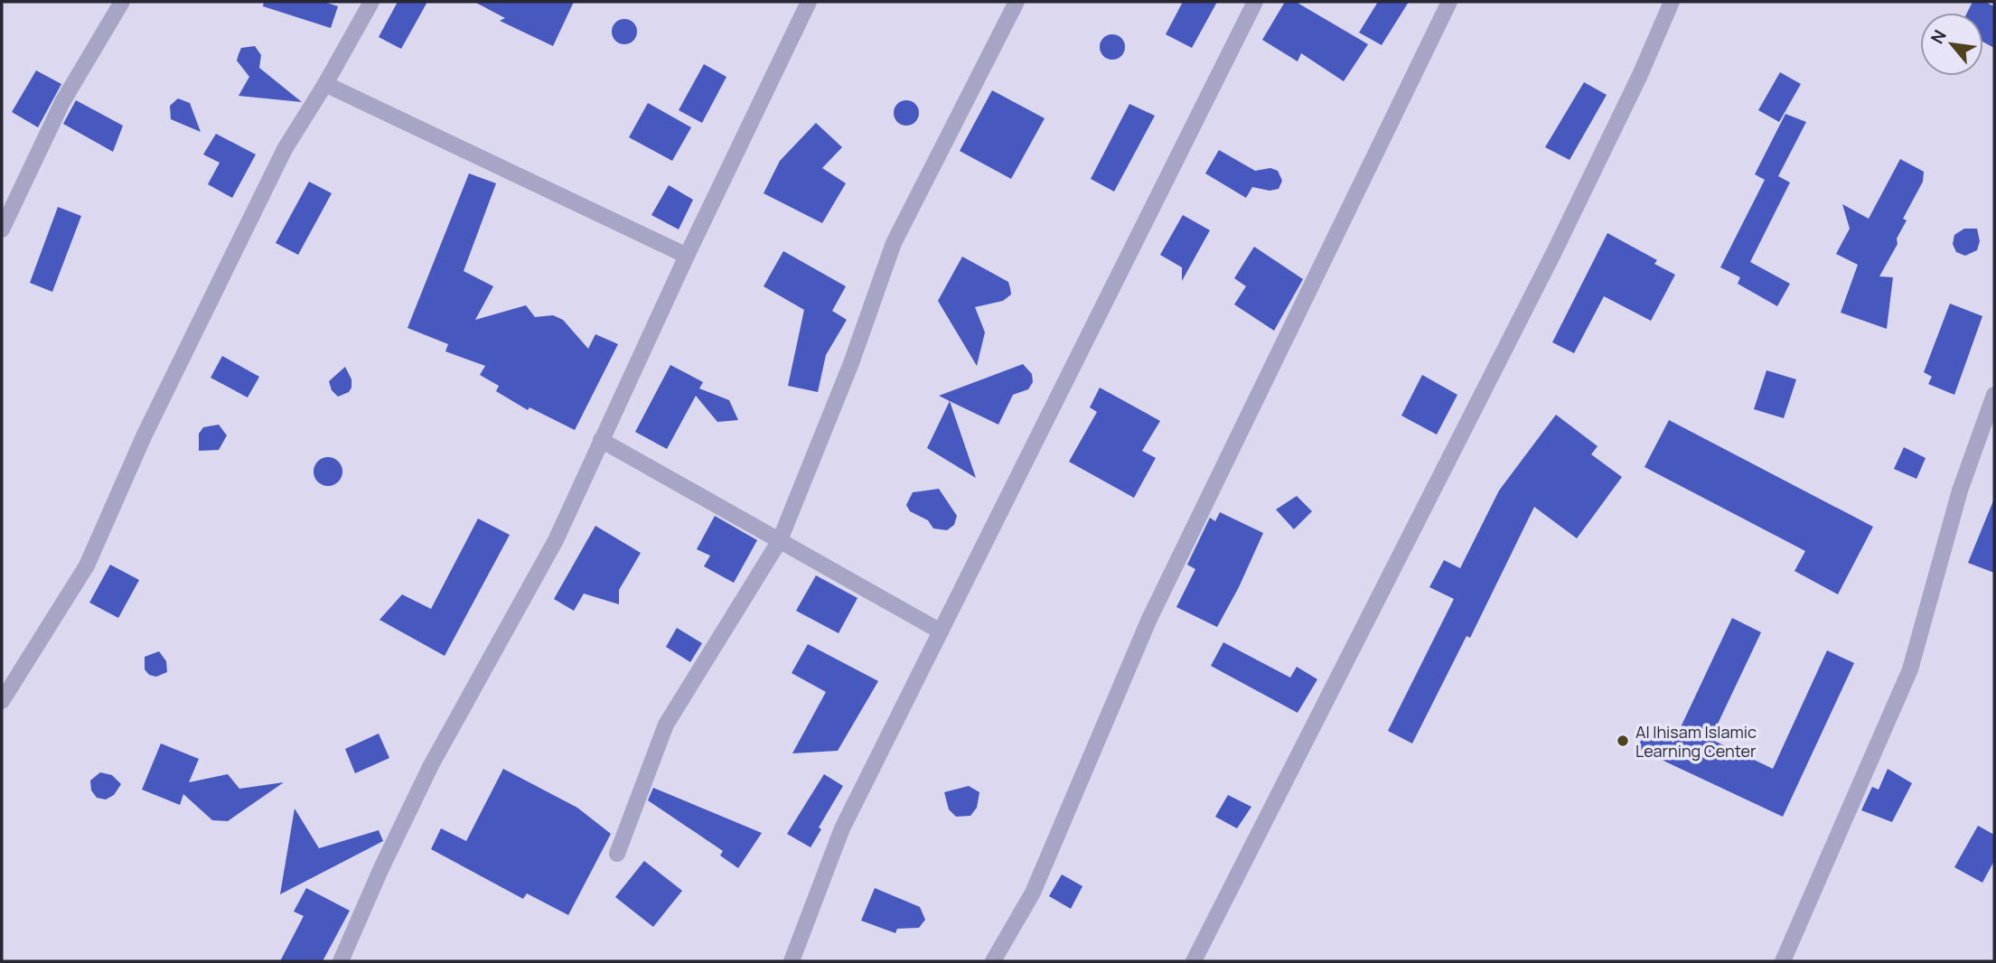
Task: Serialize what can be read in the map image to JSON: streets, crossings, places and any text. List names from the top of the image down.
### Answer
{
  "places": ["Al Ihisam Islamic Learning Center"],
  "north": "top left"
}
